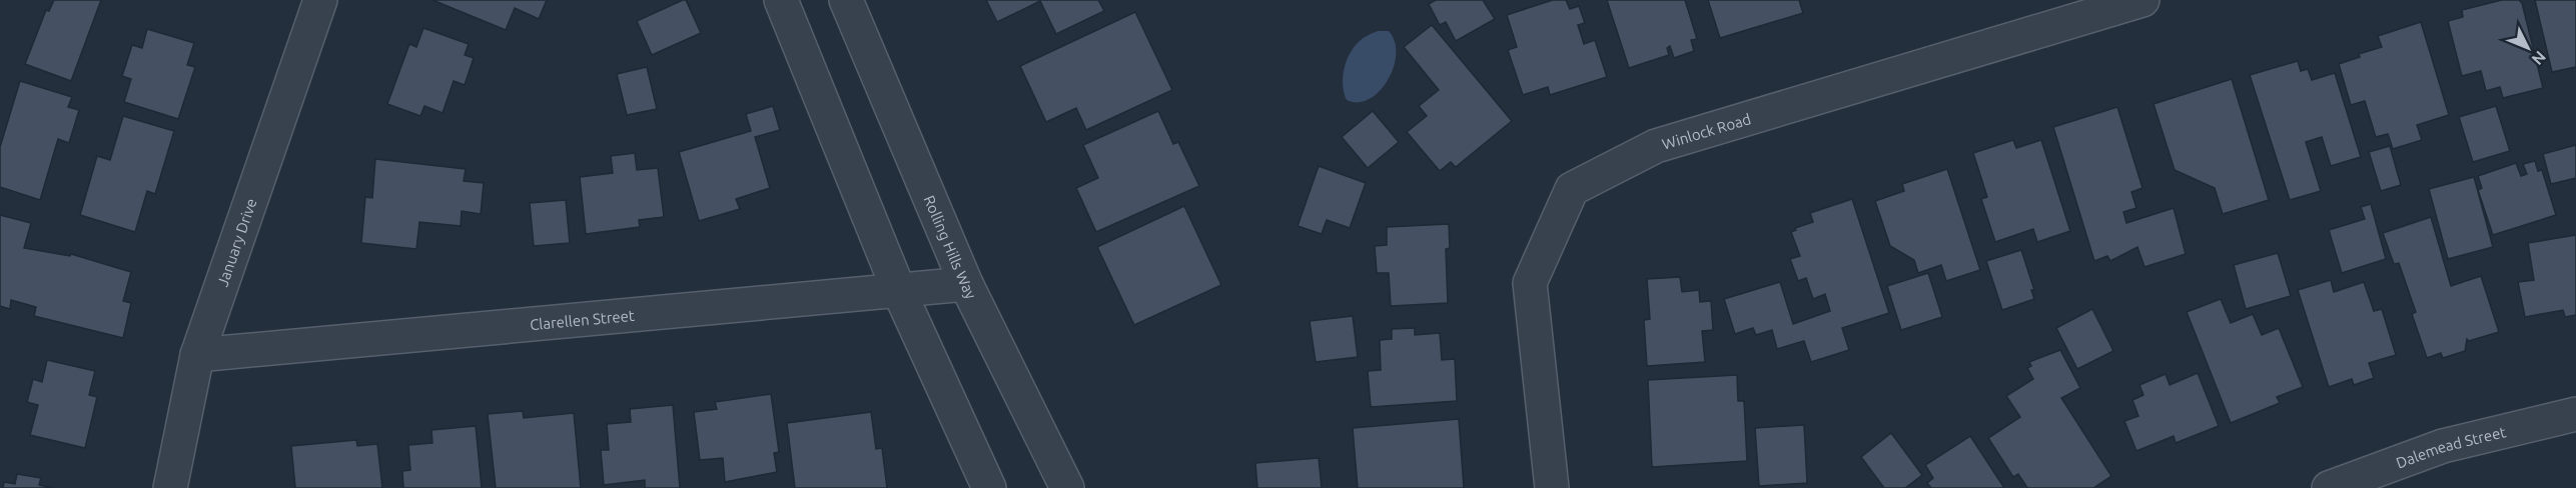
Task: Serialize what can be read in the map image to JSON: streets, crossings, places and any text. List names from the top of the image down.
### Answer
{
  "streets": {
    "street": [
      "Winlock Road",
      "January Drive",
      "Rolling Hills Way",
      "Clarellen Street",
      "Dalemead Street"
    ]
  },
  "crossings": [
    ["January Drive", "Clarellen Street"],
    ["Rolling Hills Way", "Clarellen Street"]
  ],
  "north": "bottom right"
}
